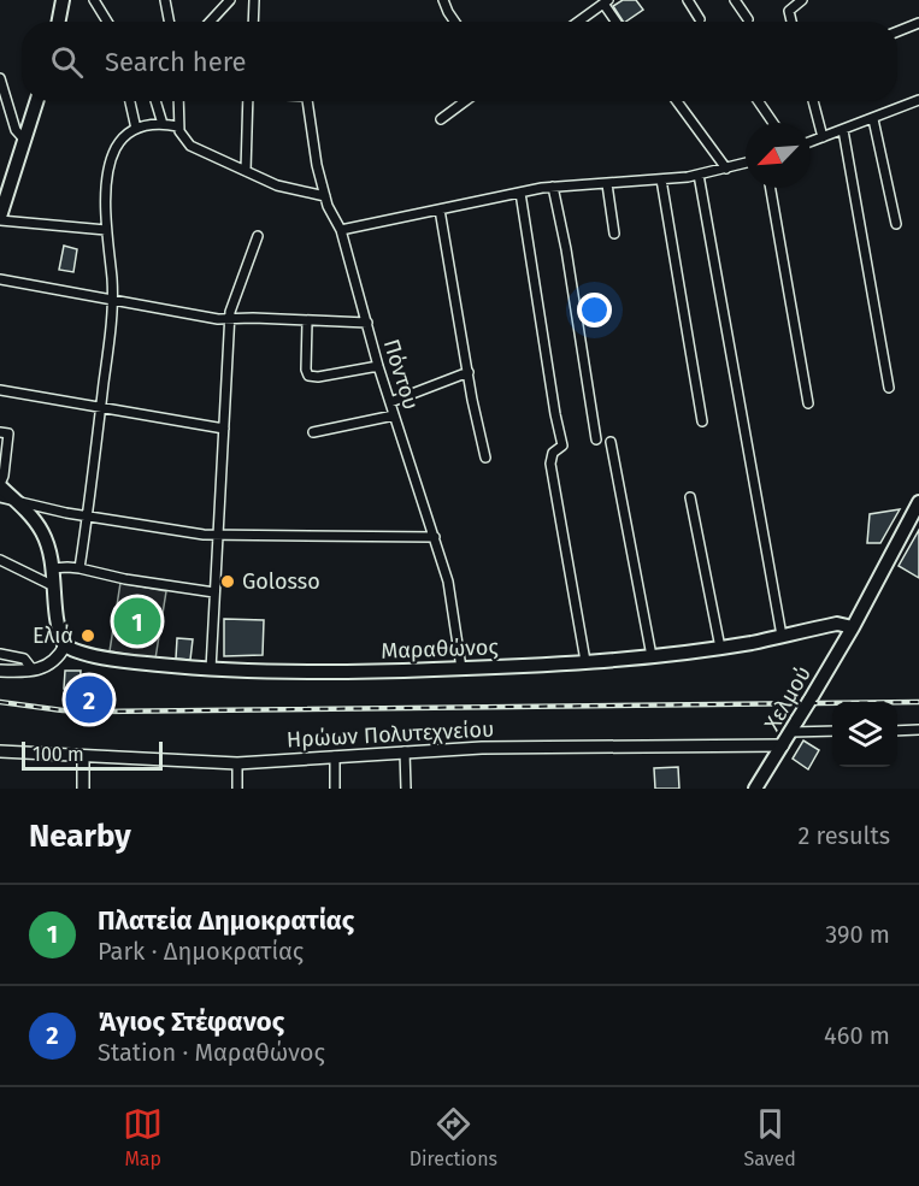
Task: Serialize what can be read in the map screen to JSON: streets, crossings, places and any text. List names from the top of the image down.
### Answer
{
  "streets": {
    "main road": ["Μαραθώνος", "Χελμού"],
    "street": ["Πόντου", "Ηρώων Πολυτεχνείου"]
  },
  "crossings": [
    ["Πόντου", "Μαραθώνος"],
    ["Μαραθώνος", "Χελμού"],
    ["Χελμού", "Ηρώων Πολυτεχνείου"]
  ],
  "places": ["Golosso", "Ελιά"],
  "scale_bar": "100 m",
  "north": "bottom left",
  "page": {
    "search": "Search here",
    "pins": ["1", "2"],
    "scale": "100 m",
    "heading": ["Nearby", "2 results"],
    "list": [
      {
        "mark": "1",
        "name": "Πλατεία Δημοκρατίας",
        "note": "Park · Δημοκρατίας",
        "value": "390 m"
      },
      {
        "mark": "2",
        "name": "Άγιος Στέφανος",
        "note": "Station · Μαραθώνος",
        "value": "460 m"
      }
    ],
    "nav": ["Map", "Directions", "Saved"]
  }
}
